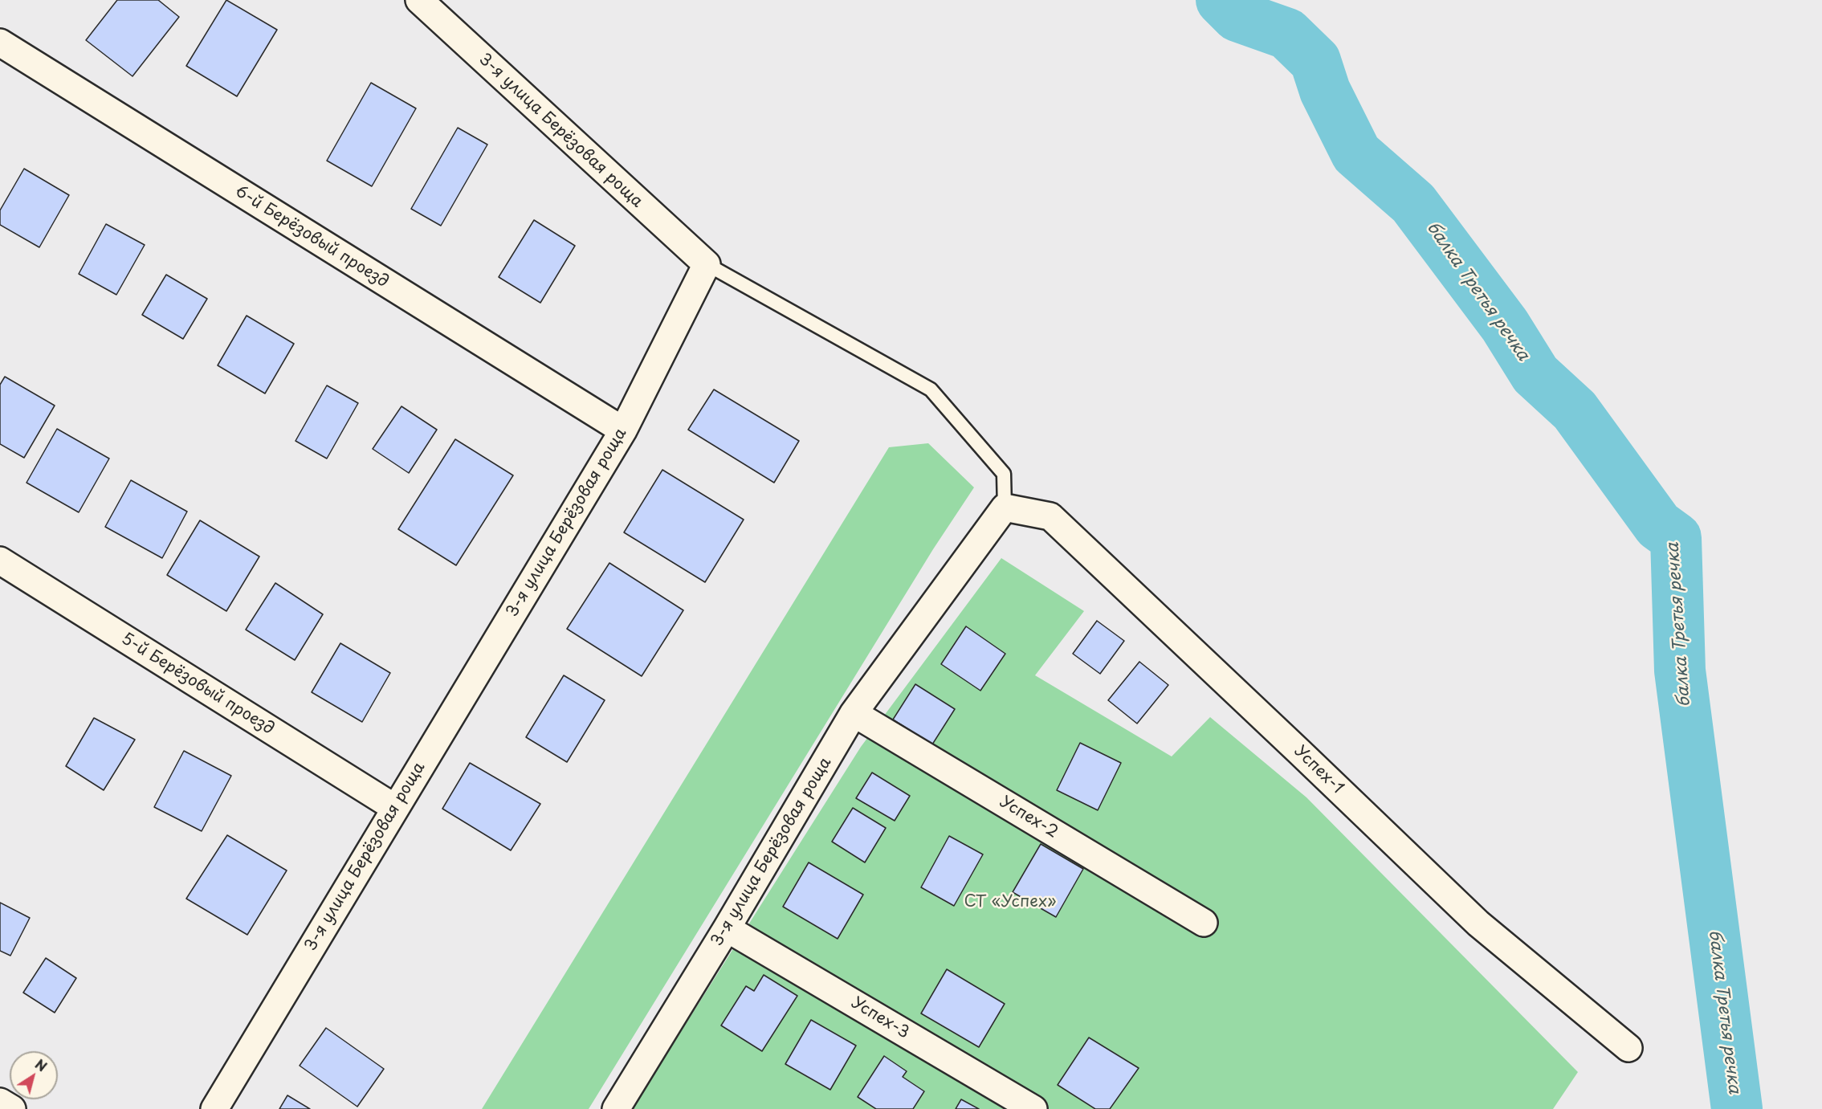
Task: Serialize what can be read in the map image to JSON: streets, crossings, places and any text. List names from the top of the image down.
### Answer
{
  "streets": {
    "street": [
      "3-я улица Берёзовая роща",
      "6-й Берёзовый проезд",
      "5-й Берёзовый проезд",
      "Успех-1",
      "Успех-2",
      "Успех-3"
    ]
  },
  "crossings": [
    ["3-я улица Берёзовая роща", "6-й Берёзовый проезд"],
    ["3-я улица Берёзовая роща", "5-й Берёзовый проезд"],
    ["3-я улица Берёзовая роща", "Успех-1"],
    ["3-я улица Берёзовая роща", "Успех-2"],
    ["3-я улица Берёзовая роща", "Успех-3"]
  ],
  "water": ["балка Третья речка"],
  "parks": ["СТ «Успех»"],
  "north": "top right"
}
